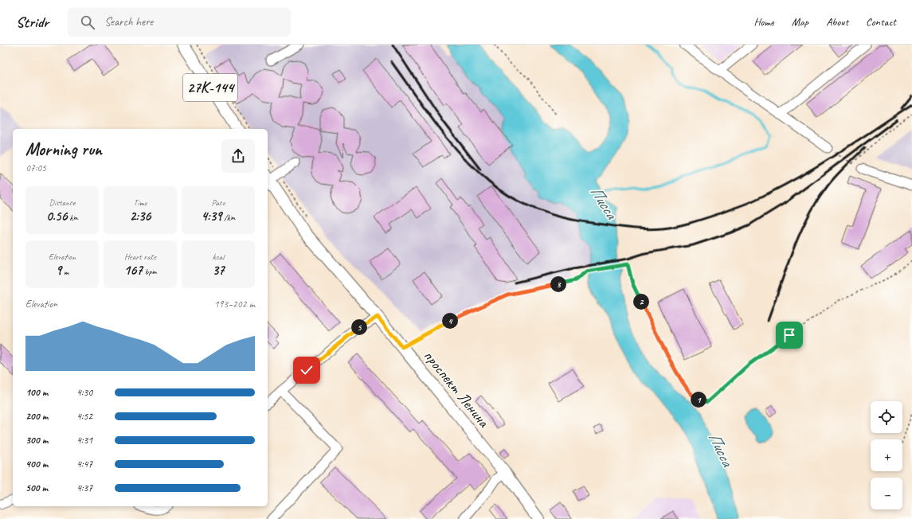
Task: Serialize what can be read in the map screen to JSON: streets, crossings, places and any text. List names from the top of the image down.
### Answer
{
  "streets": {
    "main road": ["27К-144", "проспект Ленина"]
  },
  "water": ["Писса"],
  "page": {
    "header": "Stridr",
    "search": "Search here",
    "nav": [
      "Home",
      "Map",
      "About",
      "Contact"
    ],
    "heading": ["Morning run", "07:05"],
    "stats": [
      ["Distance", "0.56 km"],
      ["Time", "2:36"],
      ["Pace", "4:39 /km"],
      ["Elevation", "9 m"],
      ["Heart rate", "167 bpm"],
      ["kcal", "37"]
    ],
    "pins": [
      "3",
      "2",
      "4",
      "5",
      "1"
    ],
    "chart": ["Elevation", "193–202 m"],
    "list": [
      {
        "name": "100 m",
        "note": "4:30"
      },
      {
        "name": "200 m",
        "note": "4:52"
      },
      {
        "name": "300 m",
        "note": "4:31"
      },
      {
        "name": "400 m",
        "note": "4:47"
      },
      {
        "name": "500 m",
        "note": "4:37"
      }
    ],
    "map_buttons": ["+", "−"]
  }
}
